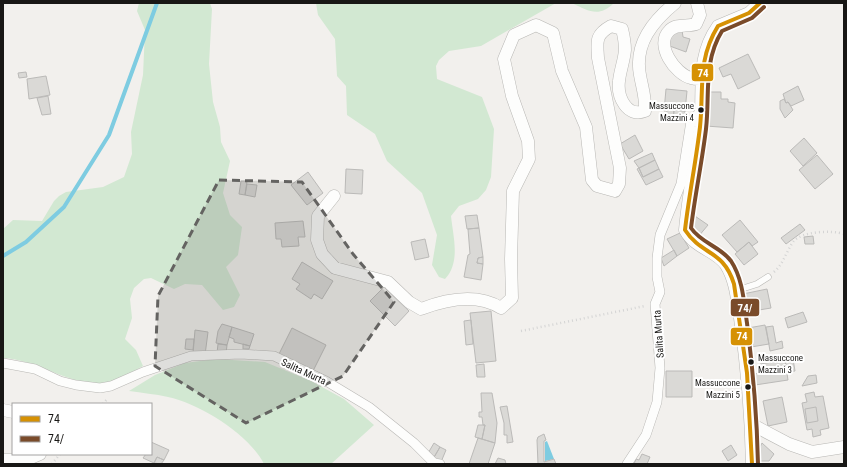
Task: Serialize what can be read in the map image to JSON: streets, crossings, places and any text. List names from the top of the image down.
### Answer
{
  "streets": {
    "street": ["Salita Murta"]
  },
  "places": ["Massuccone Mazzini 4", "Massuccone Mazzini 3", "Massuccone Mazzini 5"],
  "lines": ["transit line 74", "transit line 74/"],
  "legend": ["74", "74/"]
}
